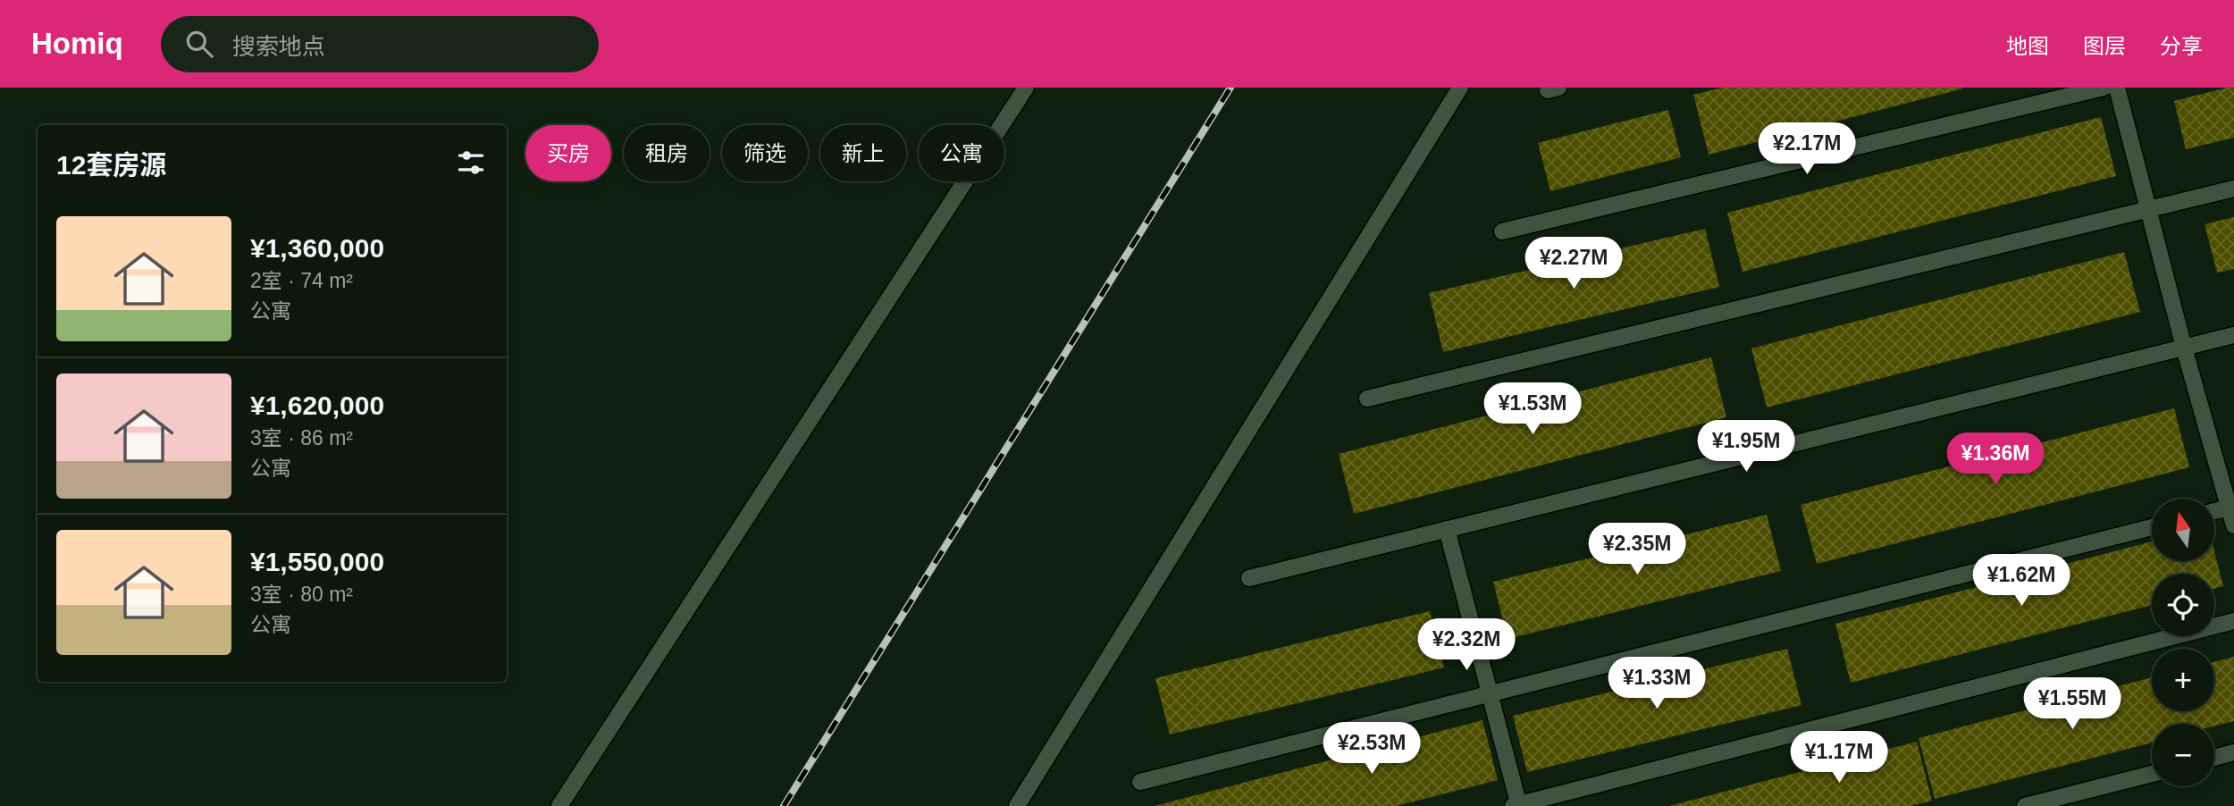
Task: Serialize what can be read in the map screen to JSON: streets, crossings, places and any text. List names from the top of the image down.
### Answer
{
  "north": "top",
  "page": {
    "header": "Homiq",
    "search": "搜索地点",
    "nav": ["地图", "图层", "分享"],
    "price": [
      "¥2.17M",
      "¥2.27M",
      "¥1.53M",
      "¥1.95M",
      "¥1.36M",
      "¥2.35M",
      "¥1.62M",
      "¥2.32M",
      "¥1.33M",
      "¥1.55M",
      "¥2.53M",
      "¥1.17M"
    ],
    "chip": [
      "买房",
      "租房",
      "筛选",
      "新上",
      "公寓"
    ],
    "heading": "12套房源",
    "list": [
      {
        "name": "¥1,360,000",
        "note": "2室 · 74 m² · 公寓"
      },
      {
        "name": "¥1,620,000",
        "note": "3室 · 86 m² · 公寓"
      },
      {
        "name": "¥1,550,000",
        "note": "3室 · 80 m² · 公寓"
      }
    ],
    "map_buttons": ["+", "−"]
  }
}
